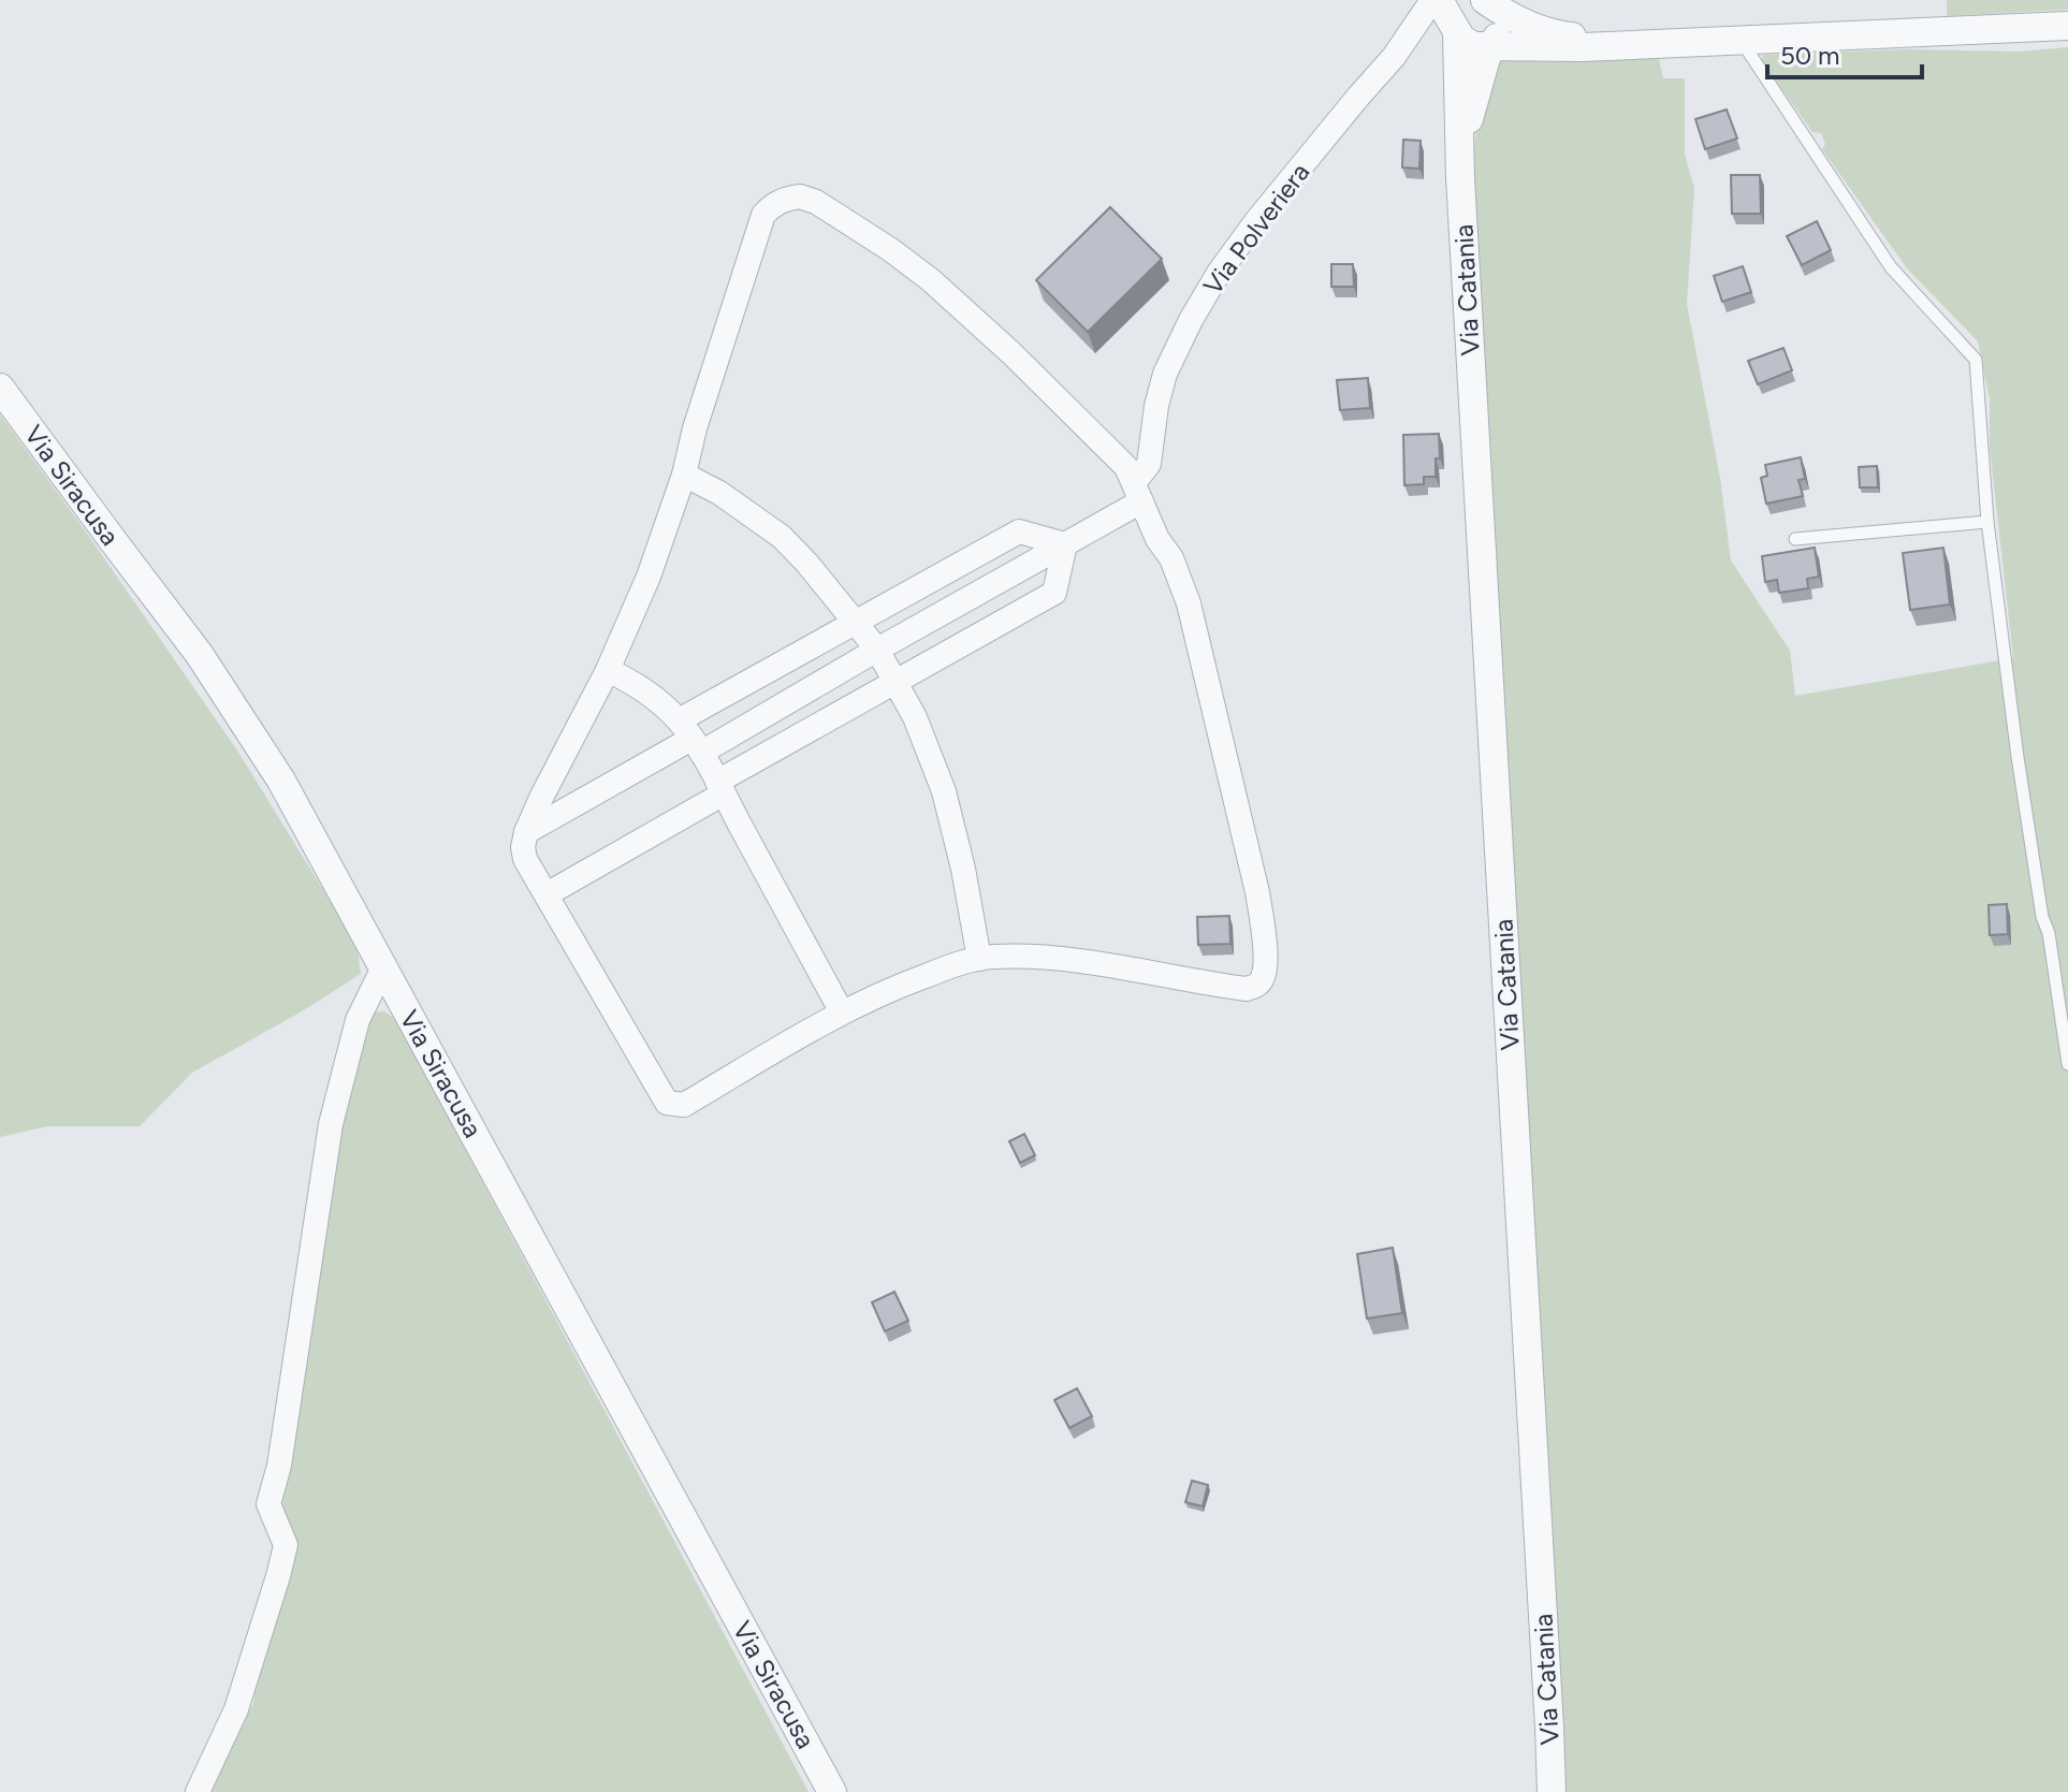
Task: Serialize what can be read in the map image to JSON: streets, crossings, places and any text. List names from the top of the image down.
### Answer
{
  "streets": {
    "street": ["Via Polveriera", "Via Catania", "Via Siracusa"]
  },
  "scale_bar": "50 m"
}
